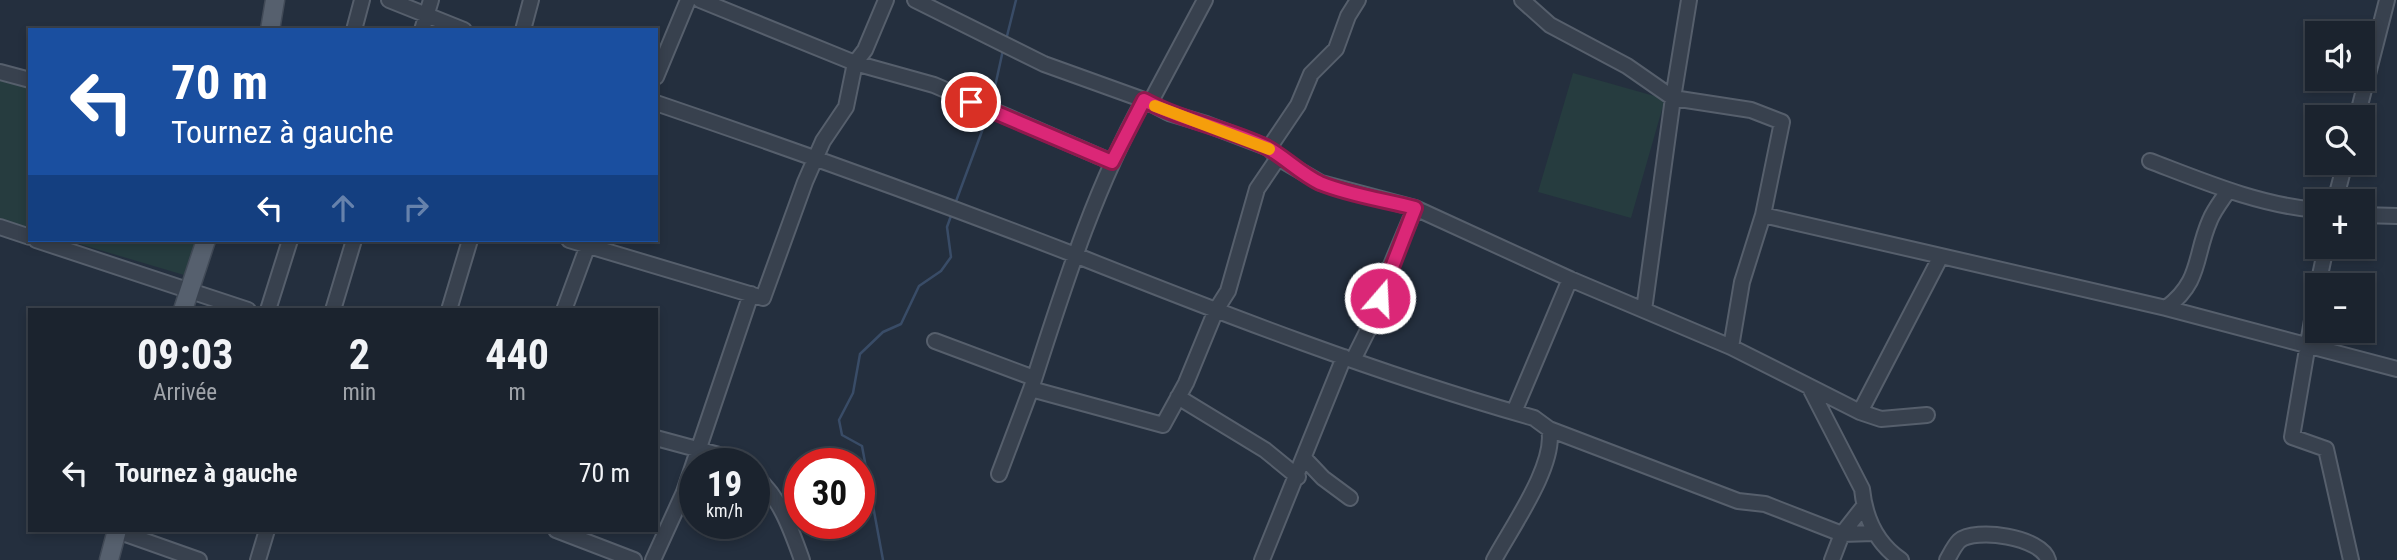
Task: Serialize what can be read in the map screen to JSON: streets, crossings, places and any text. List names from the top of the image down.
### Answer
{
  "page": {
    "map_buttons": ["+", "−"],
    "turn": ["70 m", "Tournez à gauche"],
    "eta": [
      "09:03",
      "Arrivée",
      "2",
      "min",
      "440",
      "m"
    ],
    "list": [
      {
        "name": "Tournez à gauche",
        "value": "70 m"
      }
    ],
    "speed": "19 km/h",
    "limit": "30"
  }
}
